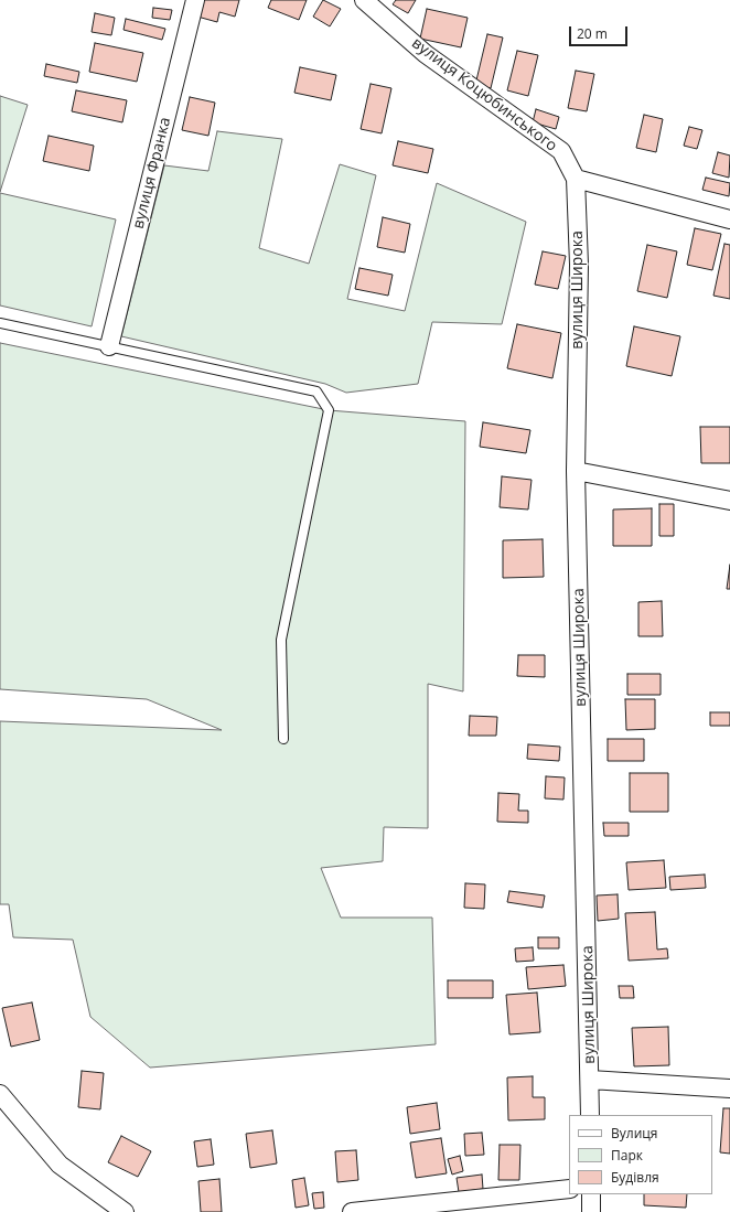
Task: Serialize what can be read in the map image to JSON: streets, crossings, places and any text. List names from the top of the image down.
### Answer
{
  "streets": {
    "street": ["вулиця Коцюбинського", "вулиця Франка", "вулиця Широка"]
  },
  "crossings": [
    ["вулиця Коцюбинського", "вулиця Широка"]
  ],
  "legend": ["Вулиця", "Парк", "Будівля"],
  "scale_bar": "20 m"
}
